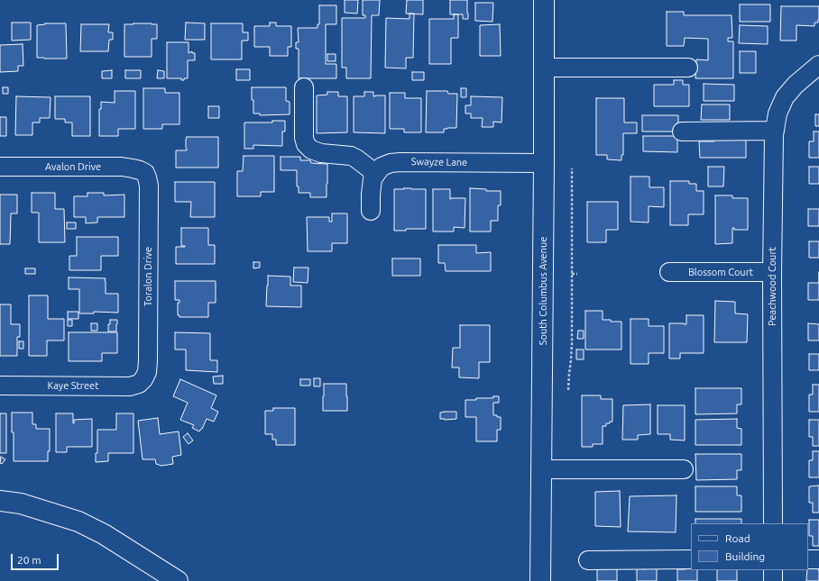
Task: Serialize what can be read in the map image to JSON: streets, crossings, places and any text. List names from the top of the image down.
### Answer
{
  "streets": {
    "main road": ["South Columbus Avenue"],
    "street": [
      "Swayze Lane",
      "Avalon Drive",
      "Blossom Court",
      "Toralon Drive",
      "Peachwood Court",
      "Kaye Street"
    ]
  },
  "crossings": [
    ["Swayze Lane", "South Columbus Avenue"],
    ["Avalon Drive", "Toralon Drive"],
    ["Blossom Court", "Peachwood Court"],
    ["Toralon Drive", "Kaye Street"]
  ],
  "legend": ["Road", "Building"],
  "scale_bar": "20 m"
}
